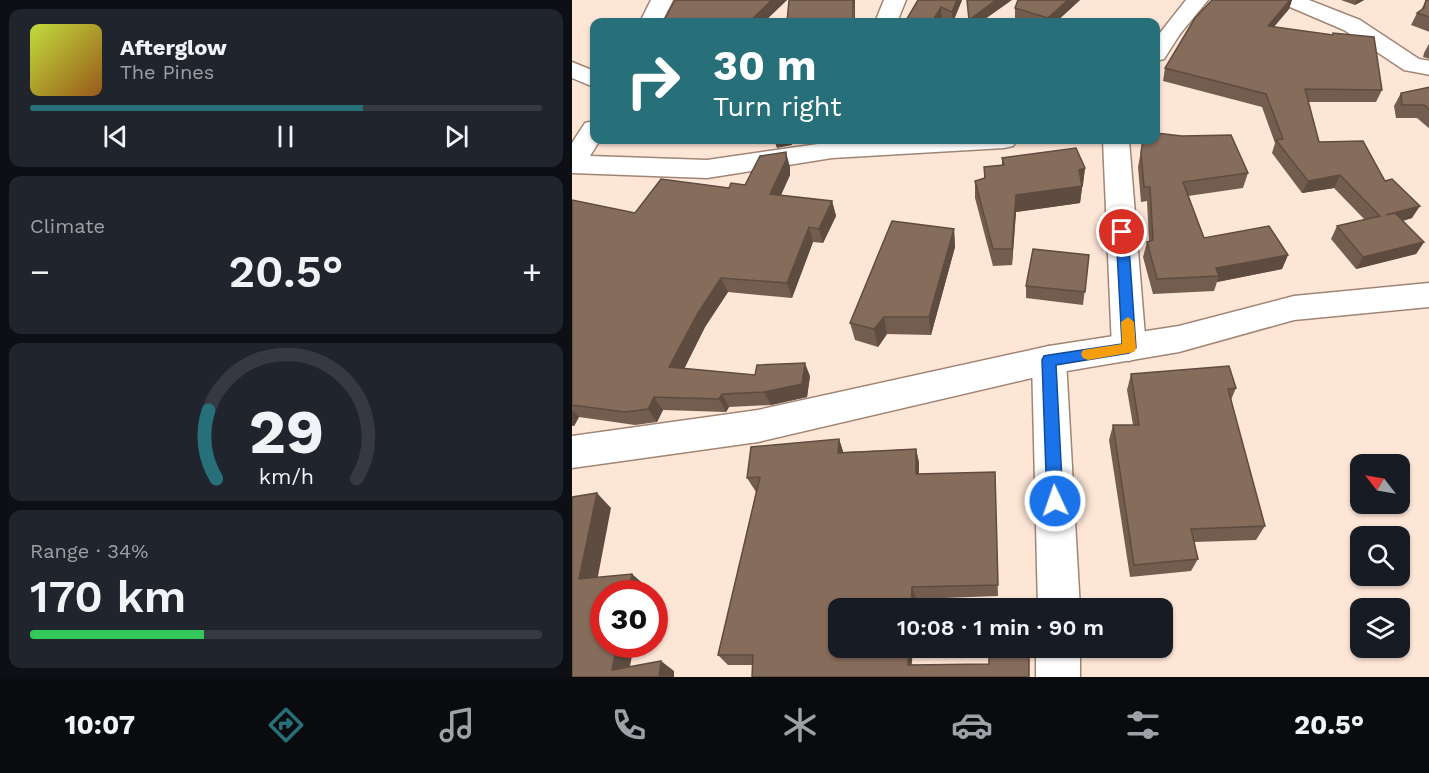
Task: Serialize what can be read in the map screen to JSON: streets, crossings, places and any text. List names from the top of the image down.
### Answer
{
  "north": "top left",
  "page": {
    "turn": ["30 m", "Turn right"],
    "song": ["Afterglow", "The Pines"],
    "tile": [
      "Climate",
      ["Range · 34%", "170 km"]
    ],
    "heat": ["−", "20.5°", "+"],
    "limit": "30",
    "trip": "10:08 · 1 min · 90 m",
    "tabs": ["10:07", "20.5°"],
    "gauge": ["29", "km/h"]
  }
}
